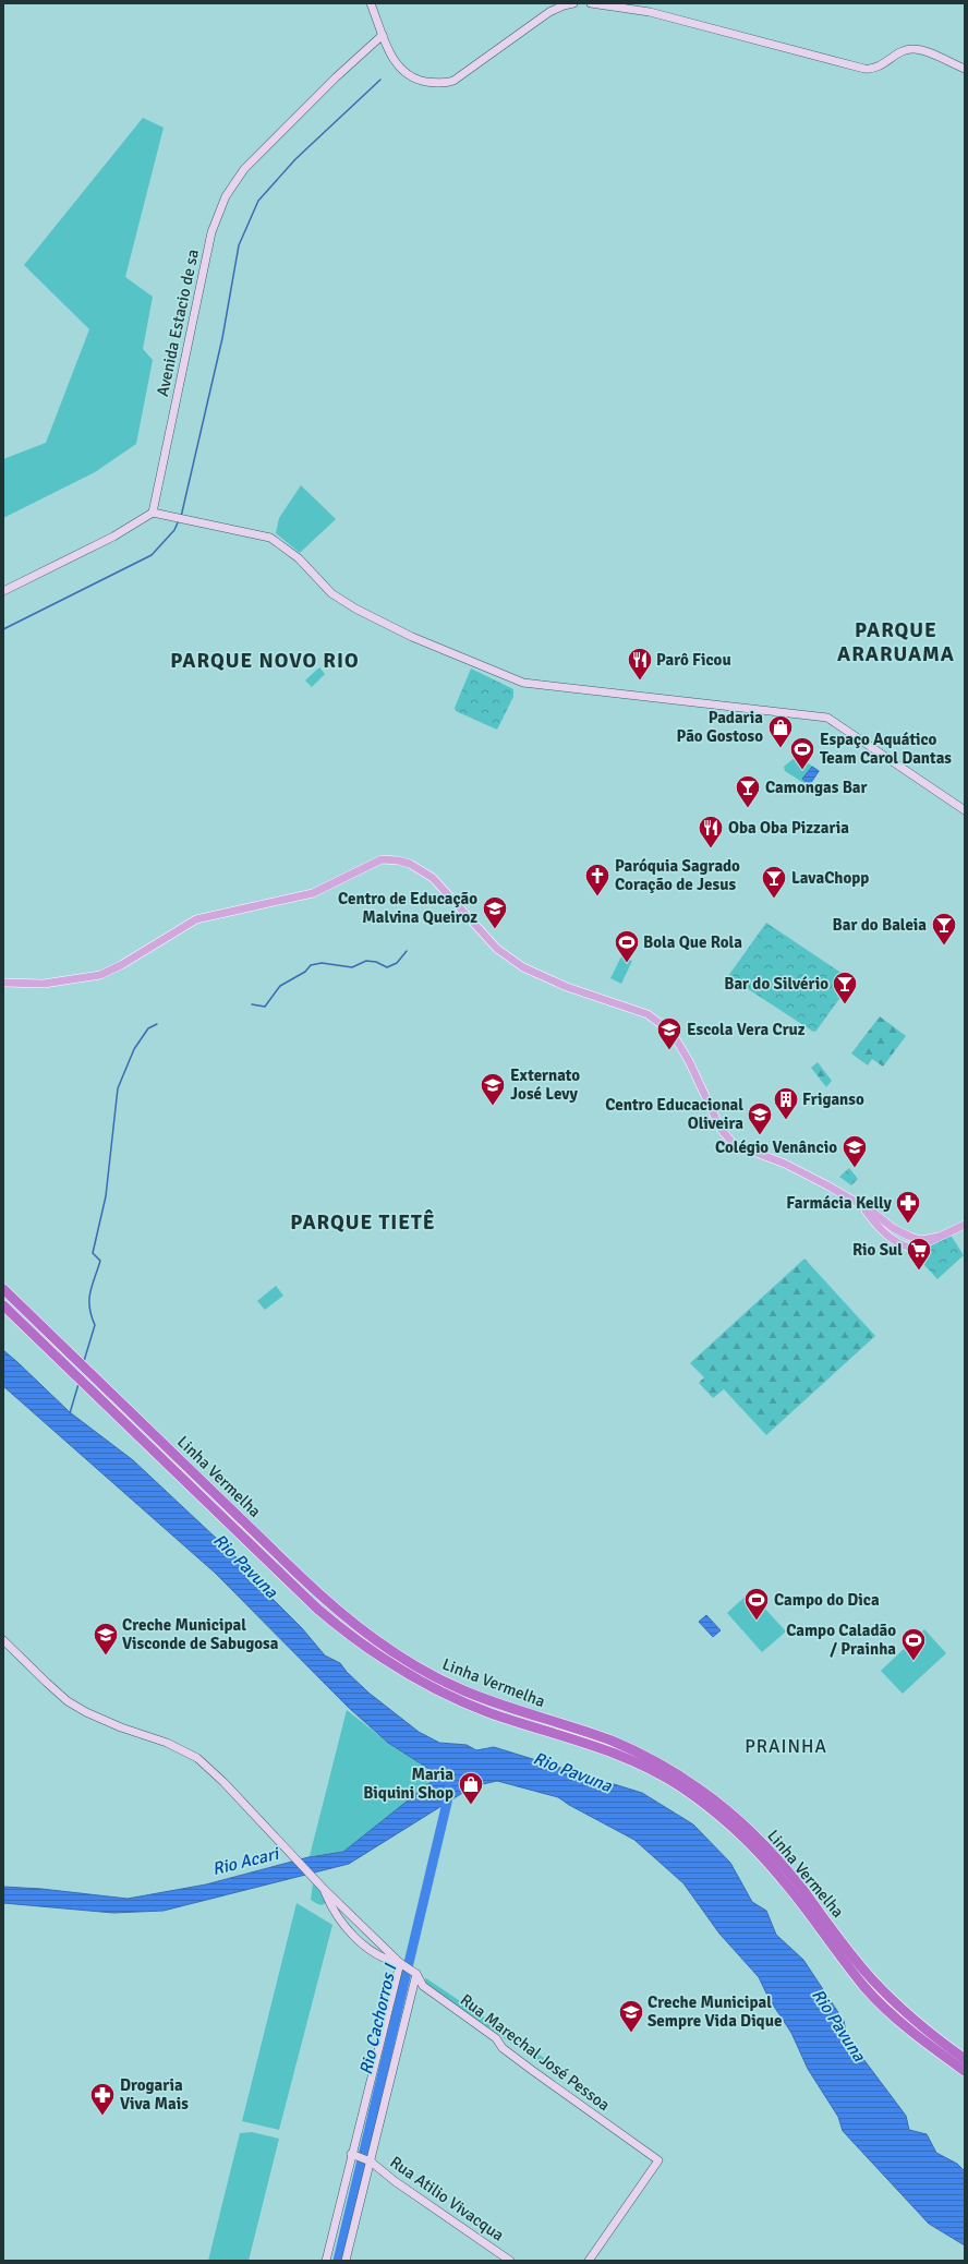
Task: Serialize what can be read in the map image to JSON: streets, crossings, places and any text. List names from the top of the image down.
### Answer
{
  "streets": {
    "highway": ["Linha Vermelha"],
    "street": ["Avenida Estacio de sa", "Rua Marechal José Pessoa", "Rua Atilio Vivacqua"]
  },
  "districts": [
    "PARQUE ARARUAMA",
    "PARQUE NOVO RIO",
    "PARQUE TIETÊ",
    "PRAINHA"
  ],
  "water": ["Rio Pavuna", "Rio Acari", "Rio Cachorros I"],
  "places": {
    "restaurant": ["Parô Ficou", "Oba Oba Pizzaria"],
    "shop": ["Padaria Pão Gostoso", "Maria Biquini Shop"],
    "sports": [
      "Espaço Aquático Team Carol Dantas",
      "Bola Que Rola",
      "Campo do Dica",
      "Campo Caladão / Prainha"
    ],
    "bar": [
      "Camongas Bar",
      "LavaChopp",
      "Bar do Baleia",
      "Bar do Silvério"
    ],
    "church": ["Paróquia Sagrado Coração de Jesus"],
    "school or university": [
      "Centro de Educação Malvina Queiroz",
      "Escola Vera Cruz",
      "Externato José Levy",
      "Centro Educacional Oliveira",
      "Colégio Venâncio",
      "Creche Municipal Visconde de Sabugosa",
      "Creche Municipal Sempre Vida Dique"
    ],
    "building": ["Friganso"],
    "pharmacy": ["Farmácia Kelly", "Drogaria Viva Mais"],
    "supermarket": ["Rio Sul"]
  }
}
